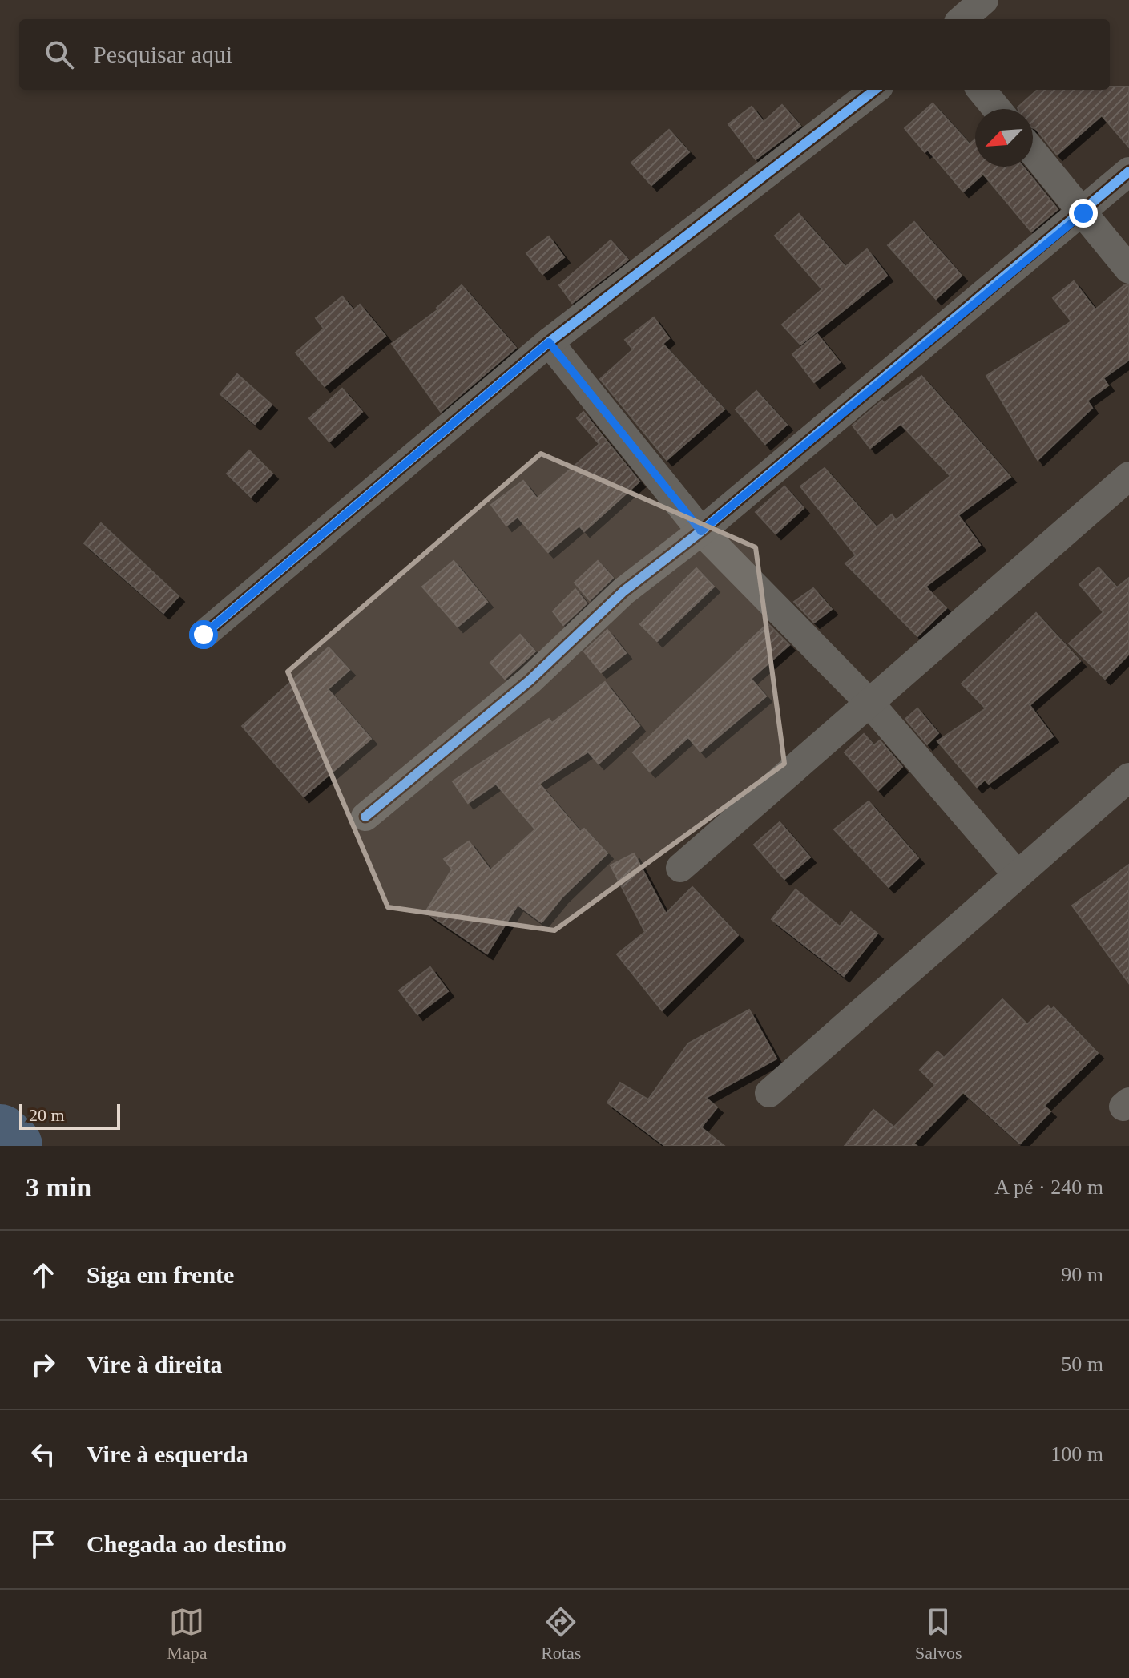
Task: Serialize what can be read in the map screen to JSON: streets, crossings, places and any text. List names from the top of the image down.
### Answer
{
  "scale_bar": "20 m",
  "north": "bottom left",
  "page": {
    "search": "Pesquisar aqui",
    "scale": "20 m",
    "heading": ["3 min", "A pé · 240 m"],
    "list": [
      ["Siga em frente", "90 m"],
      ["Vire à direita", "50 m"],
      ["Vire à esquerda", "100 m"],
      "Chegada ao destino"
    ],
    "nav": ["Mapa", "Rotas", "Salvos"]
  }
}
